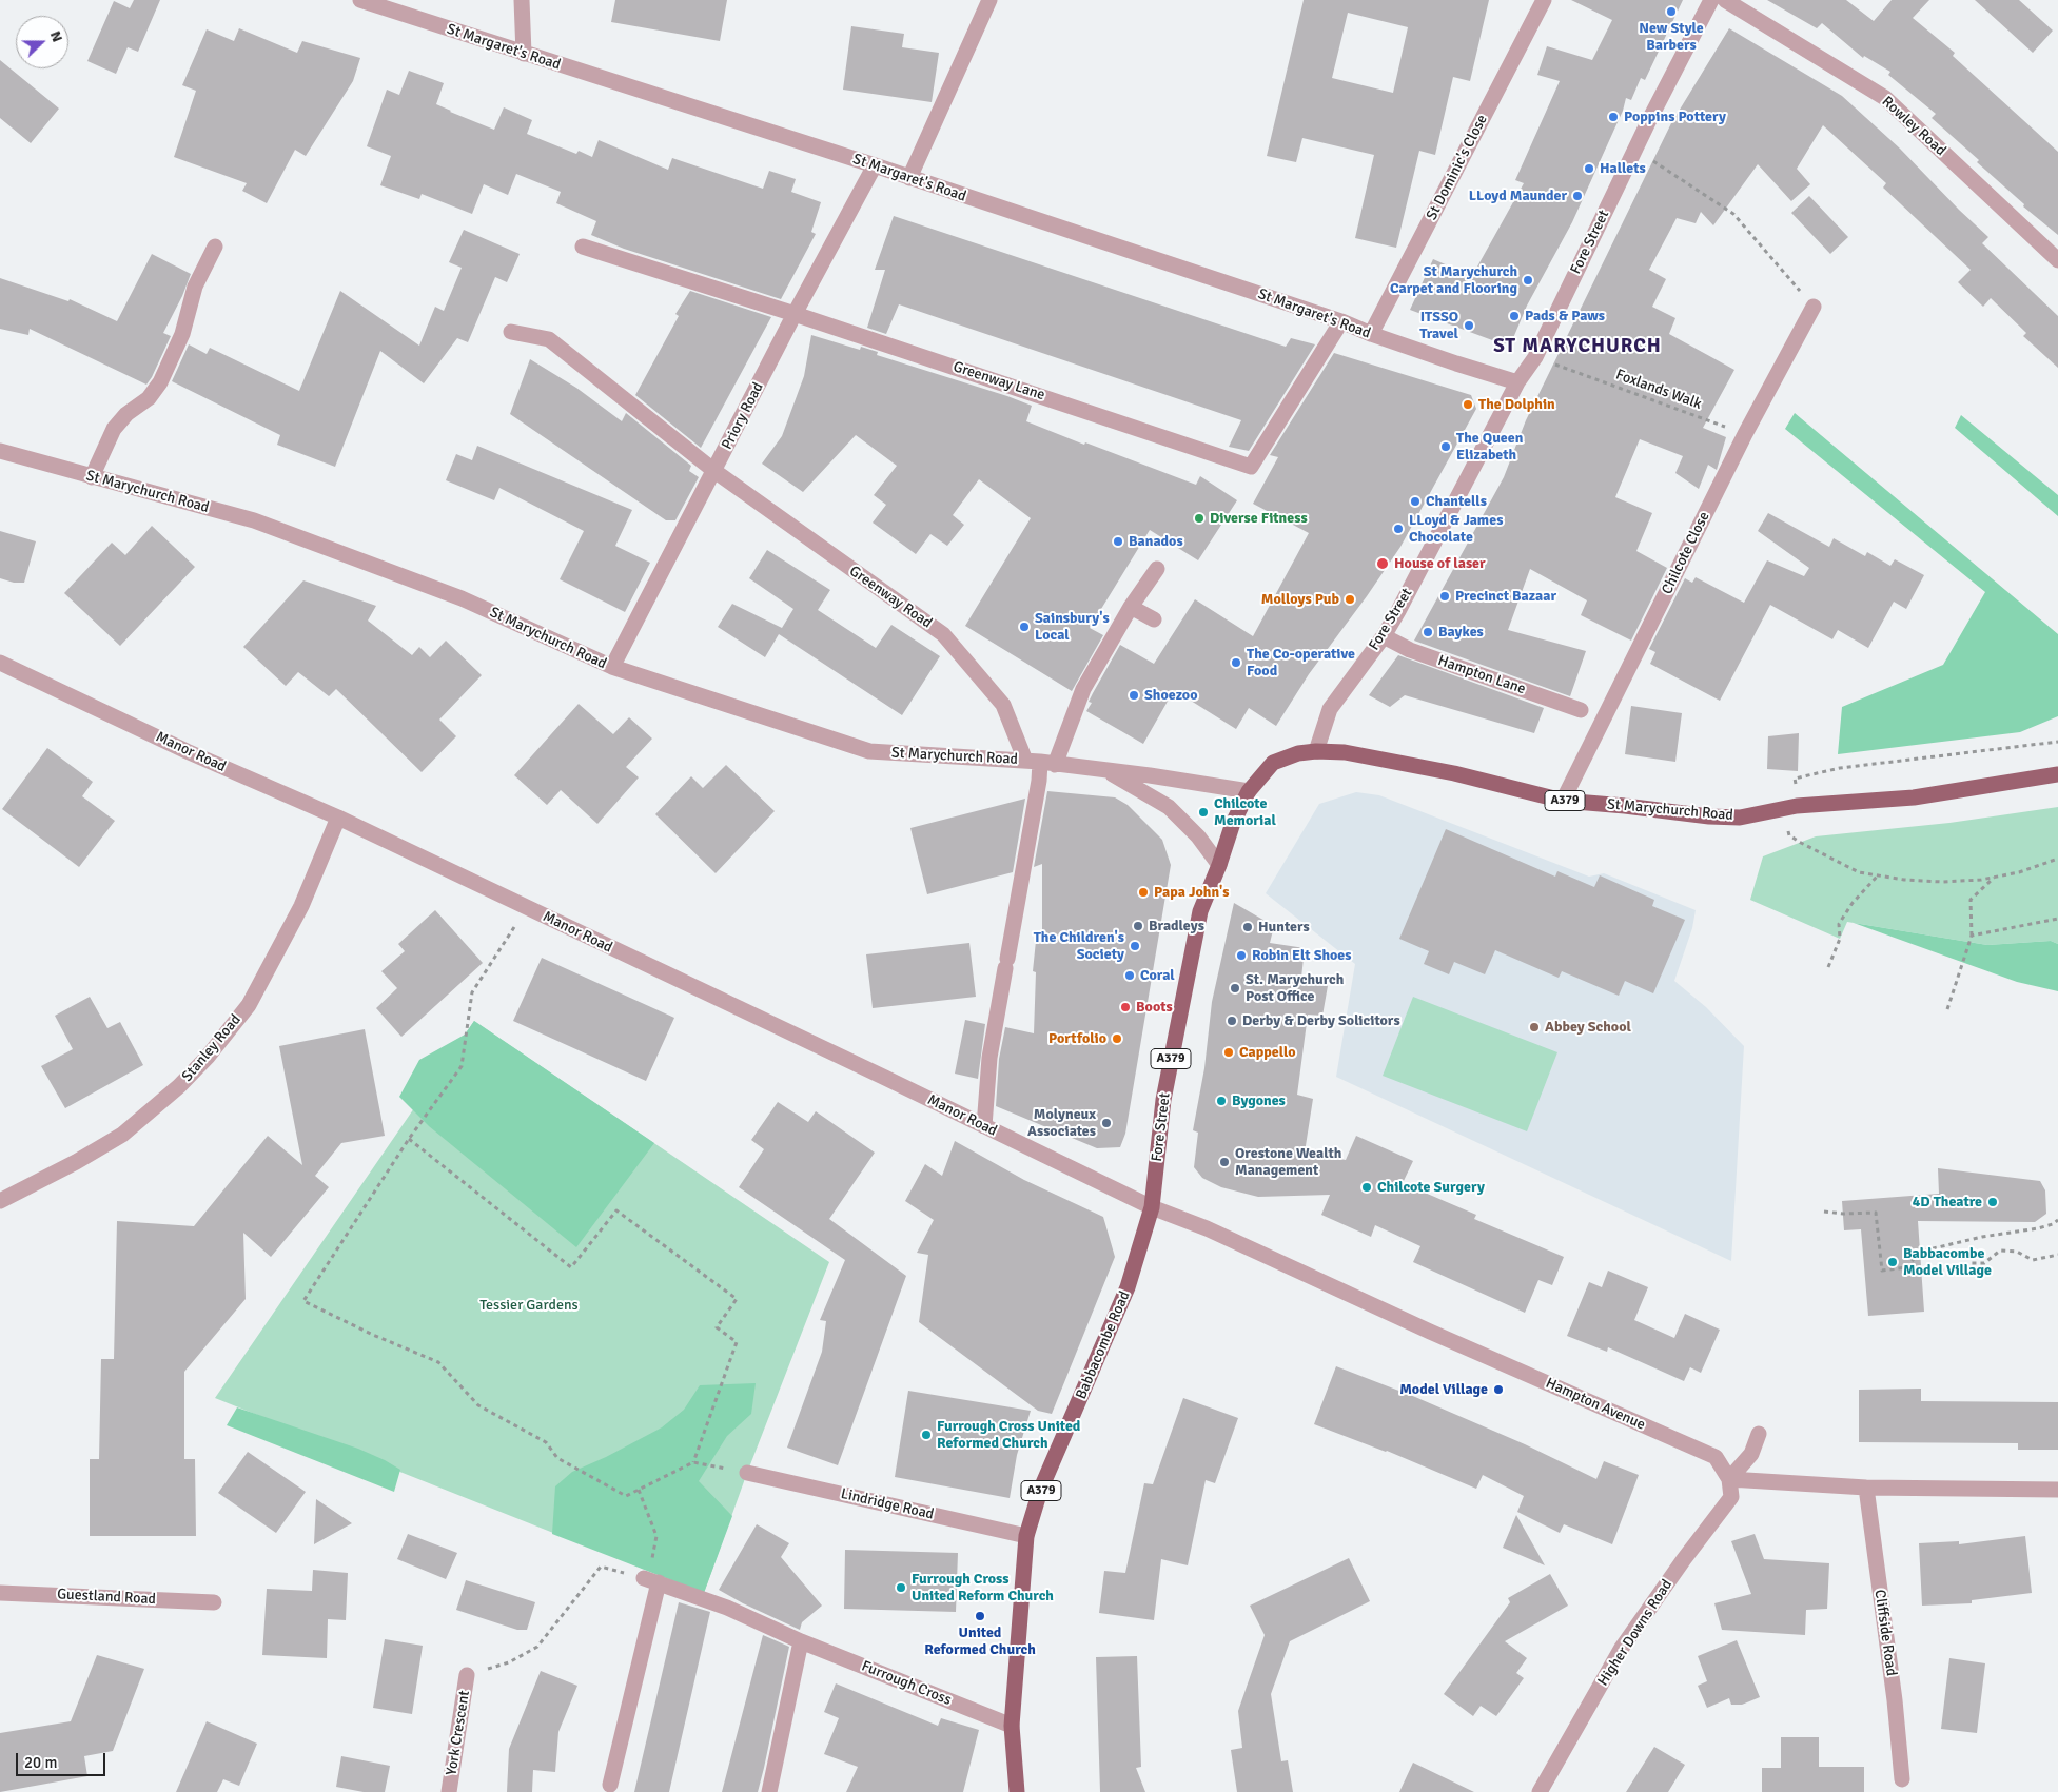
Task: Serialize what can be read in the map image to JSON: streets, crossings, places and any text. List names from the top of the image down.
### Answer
{
  "streets": {
    "main road": [
      "Fore Street",
      "St Marychurch Road",
      "A379",
      "Babbacombe Road"
    ],
    "street": [
      "St Margaret's Road",
      "Rowley Road",
      "St Dominic's Close",
      "Greenway Lane",
      "Priory Road",
      "Chilcote Close",
      "Greenway Road",
      "Hampton Lane",
      "Manor Road",
      "Stanley Road",
      "Hampton Avenue",
      "Lindridge Road",
      "Guestland Road",
      "Higher Downs Road",
      "Cliffside Road",
      "Furrough Cross",
      "York Crescent"
    ],
    "path": ["Foxlands Walk"]
  },
  "crossings": [
    ["St Margaret's Road", "St Dominic's Close"],
    ["St Margaret's Road", "Fore Street"],
    ["St Margaret's Road", "Greenway Lane"],
    ["St Margaret's Road", "Priory Road"],
    ["Fore Street", "Foxlands Walk"],
    ["Fore Street", "St Marychurch Road"],
    ["Fore Street", "Hampton Lane"],
    ["Fore Street", "Manor Road"],
    ["Fore Street", "Babbacombe Road"],
    ["Fore Street", "Hampton Avenue"],
    ["Greenway Lane", "Priory Road"],
    ["Foxlands Walk", "Chilcote Close"],
    ["Priory Road", "St Marychurch Road"],
    ["Priory Road", "Greenway Road"],
    ["St Marychurch Road", "Chilcote Close"],
    ["St Marychurch Road", "Greenway Road"],
    ["Manor Road", "Stanley Road"],
    ["Manor Road", "Babbacombe Road"],
    ["Manor Road", "Hampton Avenue"],
    ["Babbacombe Road", "Hampton Avenue"],
    ["Babbacombe Road", "Lindridge Road"],
    ["Babbacombe Road", "Furrough Cross"],
    ["Hampton Avenue", "Higher Downs Road"]
  ],
  "districts": ["ST MARYCHURCH"],
  "parks": ["Tessier Gardens"],
  "places": [
    "New Style Barbers",
    "Poppins Pottery",
    "Hallets",
    "LLoyd Maunder",
    "St Marychurch Carpet and Flooring",
    "Pads & Paws",
    "ITSSO Travel",
    "The Dolphin",
    "The Queen Elizabeth",
    "Chantells",
    "Diverse Fitness",
    "LLoyd & James Chocolate",
    "Banados",
    "House of laser",
    "Precinct Bazaar",
    "Molloys Pub",
    "Sainsbury's Local",
    "Baykes",
    "The Co-operative Food",
    "Shoezoo",
    "Chilcote Memorial",
    "Papa John's",
    "Bradleys",
    "Hunters",
    "The Children's Society",
    "Robin Elt Shoes",
    "Coral",
    "St. Marychurch Post Office",
    "Boots",
    "Derby & Derby Solicitors",
    "Abbey School",
    "Portfolio",
    "Cappello",
    "Bygones",
    "Molyneux Associates",
    "Orestone Wealth Management",
    "Chilcote Surgery",
    "4D Theatre",
    "Babbacombe Model Village",
    "Model Village",
    "Furrough Cross United Reformed Church",
    "Furrough Cross United Reform Church",
    "United Reformed Church"
  ],
  "scale_bar": "20 m",
  "north": "right"
}
